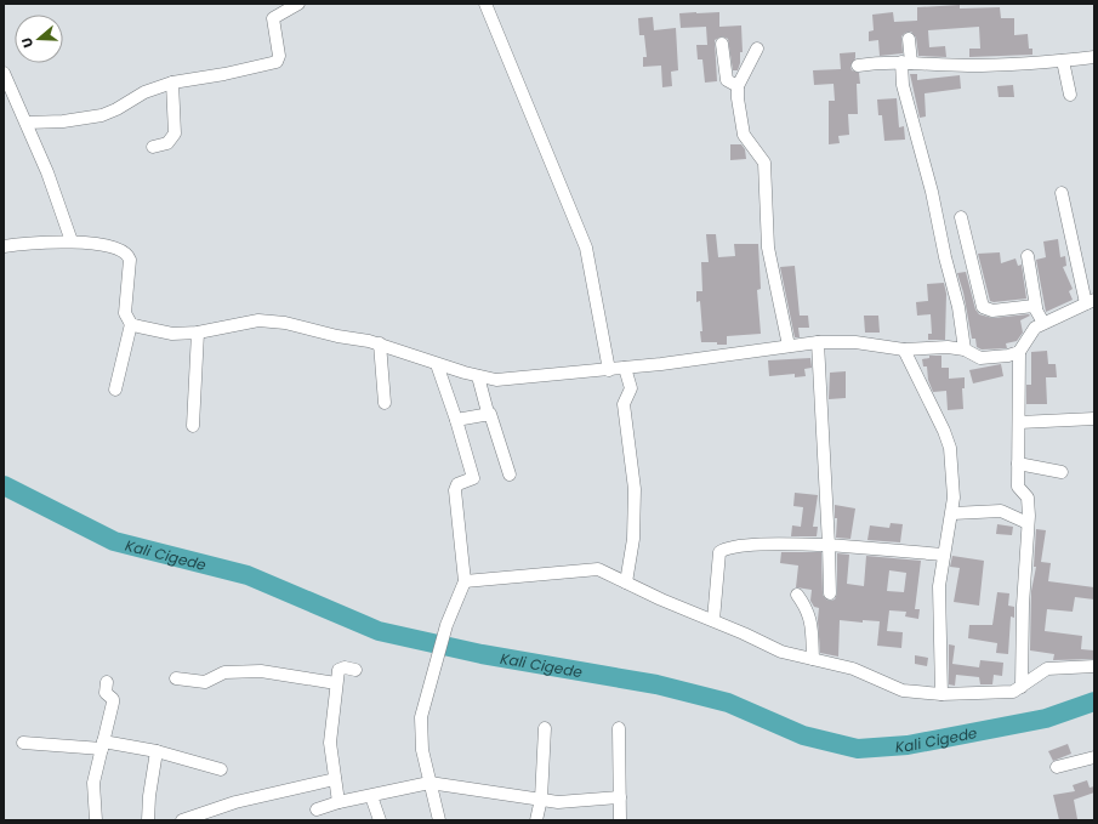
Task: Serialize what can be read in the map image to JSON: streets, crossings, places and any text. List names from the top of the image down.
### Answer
{
  "water": ["Kali Cigede"],
  "north": "left"
}
